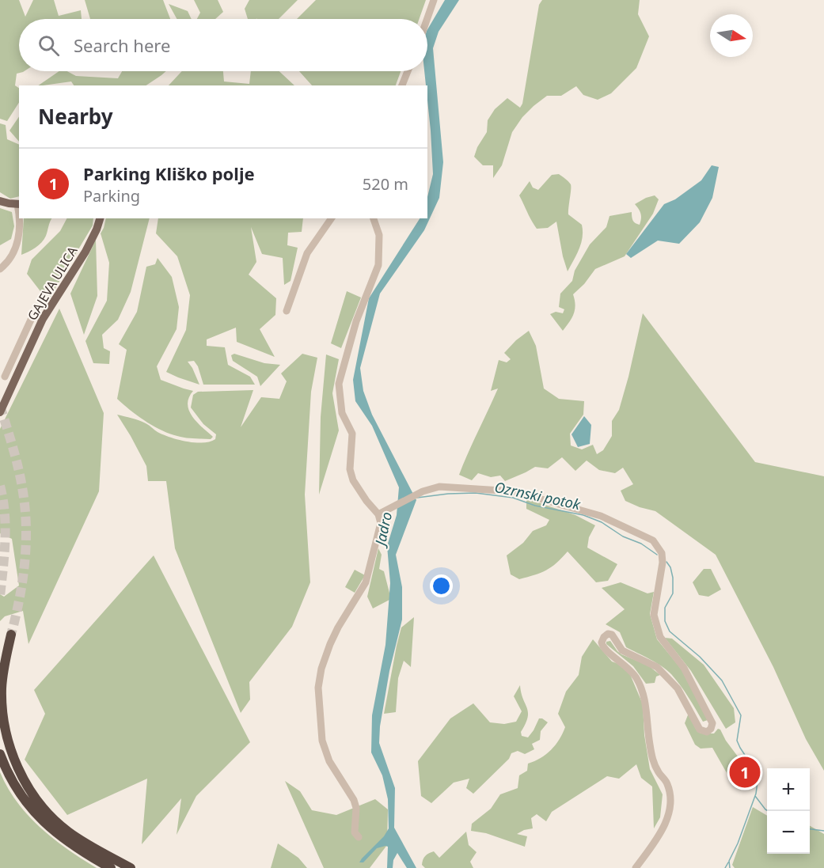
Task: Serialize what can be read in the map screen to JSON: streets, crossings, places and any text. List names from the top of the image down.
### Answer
{
  "streets": {
    "main road": ["GAJEVA ULICA"]
  },
  "water": ["Ozrnski potok", "Jadro"],
  "north": "right",
  "page": {
    "search": "Search here",
    "heading": "Nearby",
    "list": [
      {
        "mark": "1",
        "name": "Parking Kliško polje",
        "note": "Parking",
        "value": "520 m"
      }
    ],
    "pins": "1",
    "map_buttons": ["+", "−"]
  }
}
